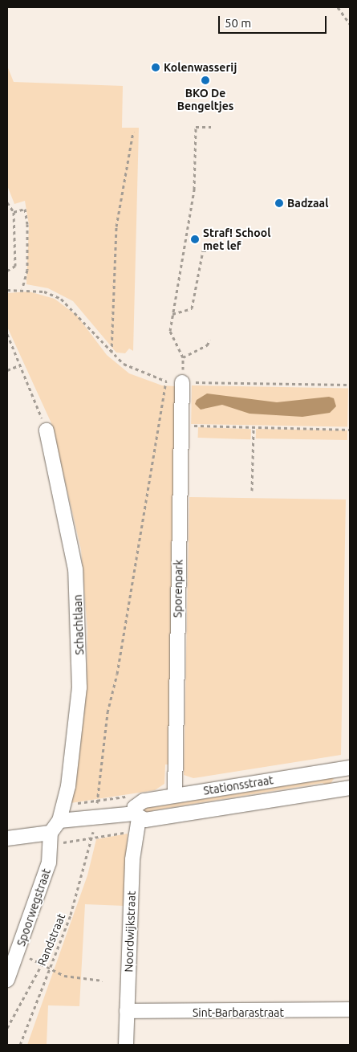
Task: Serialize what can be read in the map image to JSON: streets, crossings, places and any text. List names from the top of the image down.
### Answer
{
  "streets": {
    "street": [
      "Sporenpark",
      "Schachtlaan",
      "Stationsstraat",
      "Spoorwegstraat",
      "Noordwijkstraat",
      "Sint-Barbarastraat"
    ],
    "path": ["Randstraat"]
  },
  "crossings": [
    ["Sporenpark", "Stationsstraat"],
    ["Schachtlaan", "Stationsstraat"],
    ["Stationsstraat", "Noordwijkstraat"],
    ["Noordwijkstraat", "Sint-Barbarastraat"]
  ],
  "places": [
    "Kolenwasserij",
    "BKO De Bengeltjes",
    "Badzaal",
    "Straf! School met lef"
  ],
  "scale_bar": "50 m"
}
